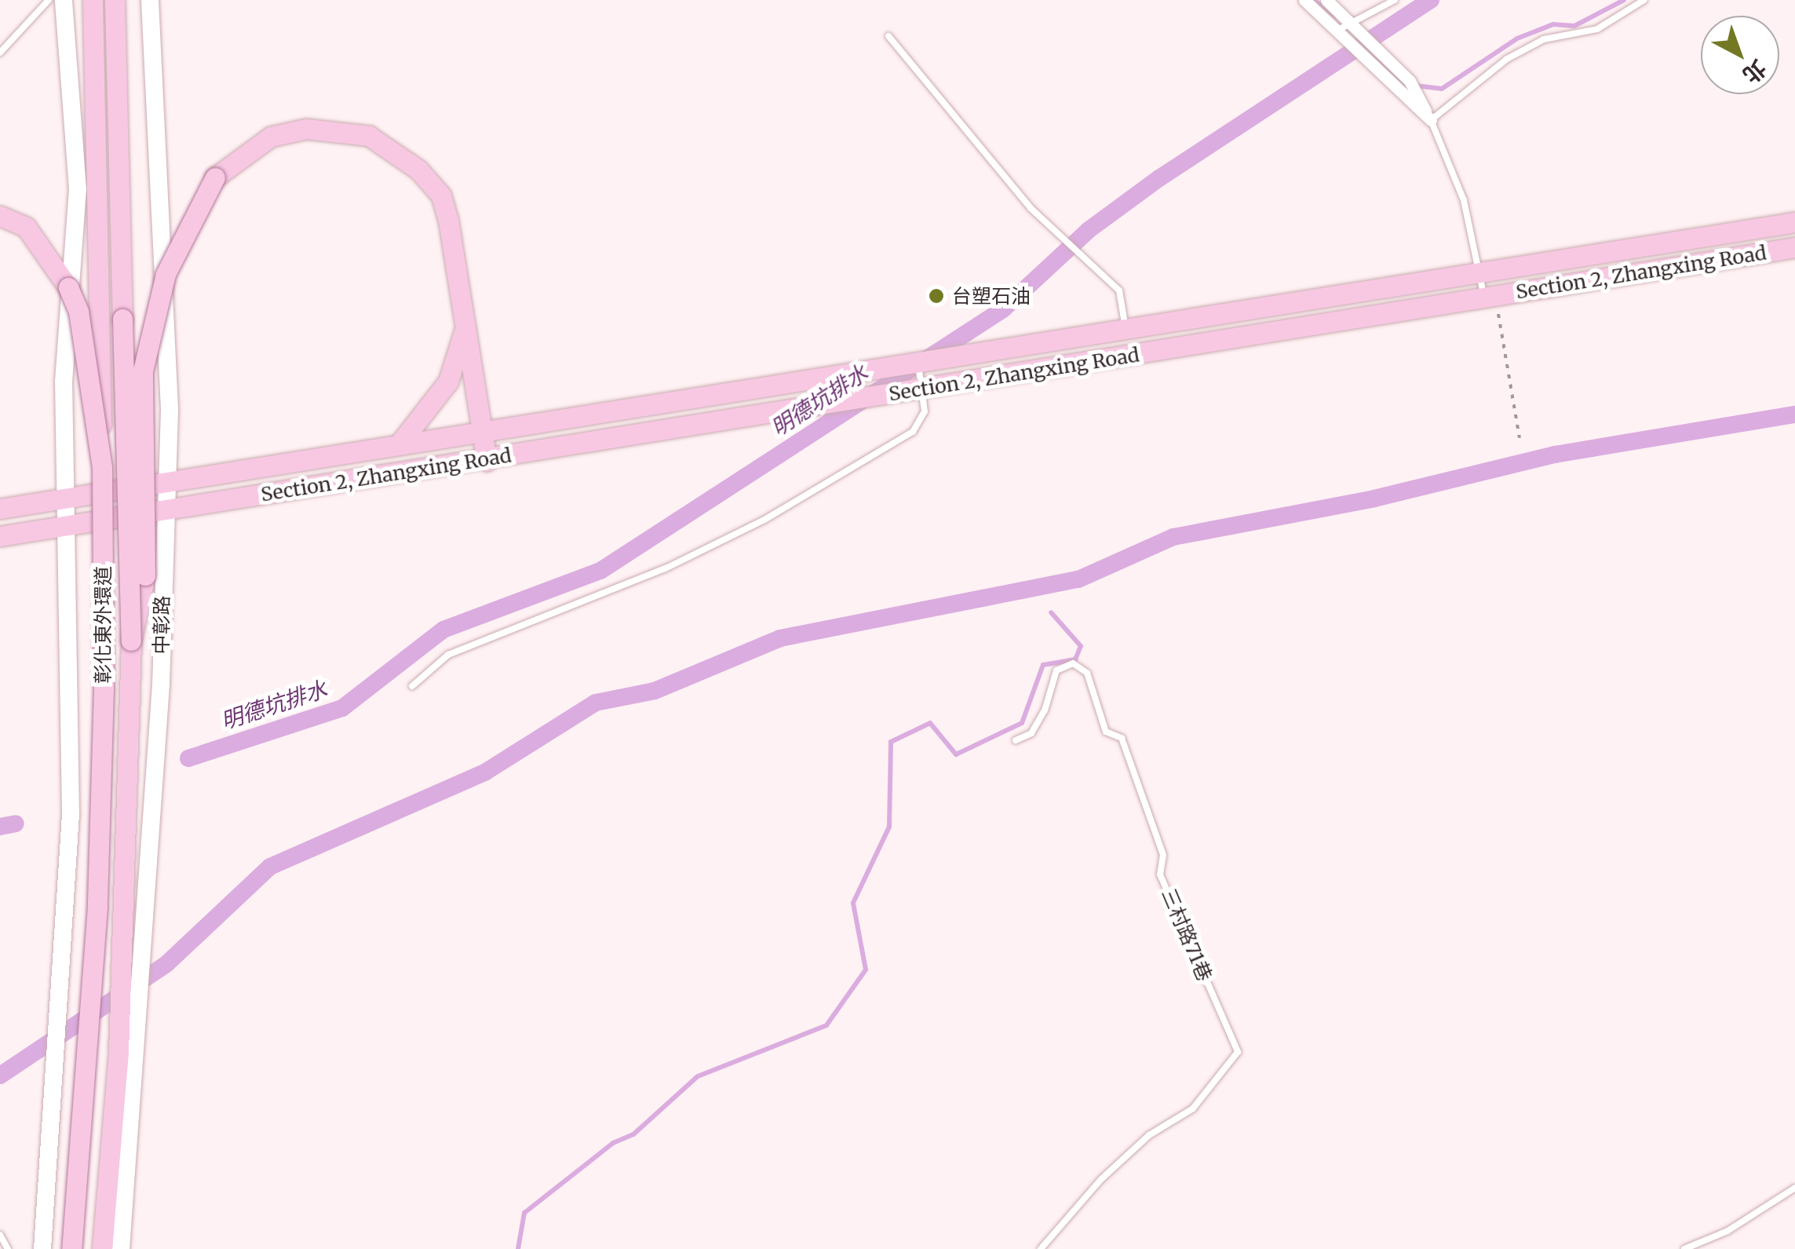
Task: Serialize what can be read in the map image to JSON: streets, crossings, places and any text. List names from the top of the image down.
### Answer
{
  "streets": {
    "main road": ["Section 2, Zhangxing Road", "彰化東外環道"],
    "street": ["中彰路"],
    "lane": ["三村路71巷"]
  },
  "crossings": [
    ["Section 2, Zhangxing Road", "中彰路"]
  ],
  "water": ["明德坑排水"],
  "places": ["台塑石油"],
  "north": "bottom right"
}
